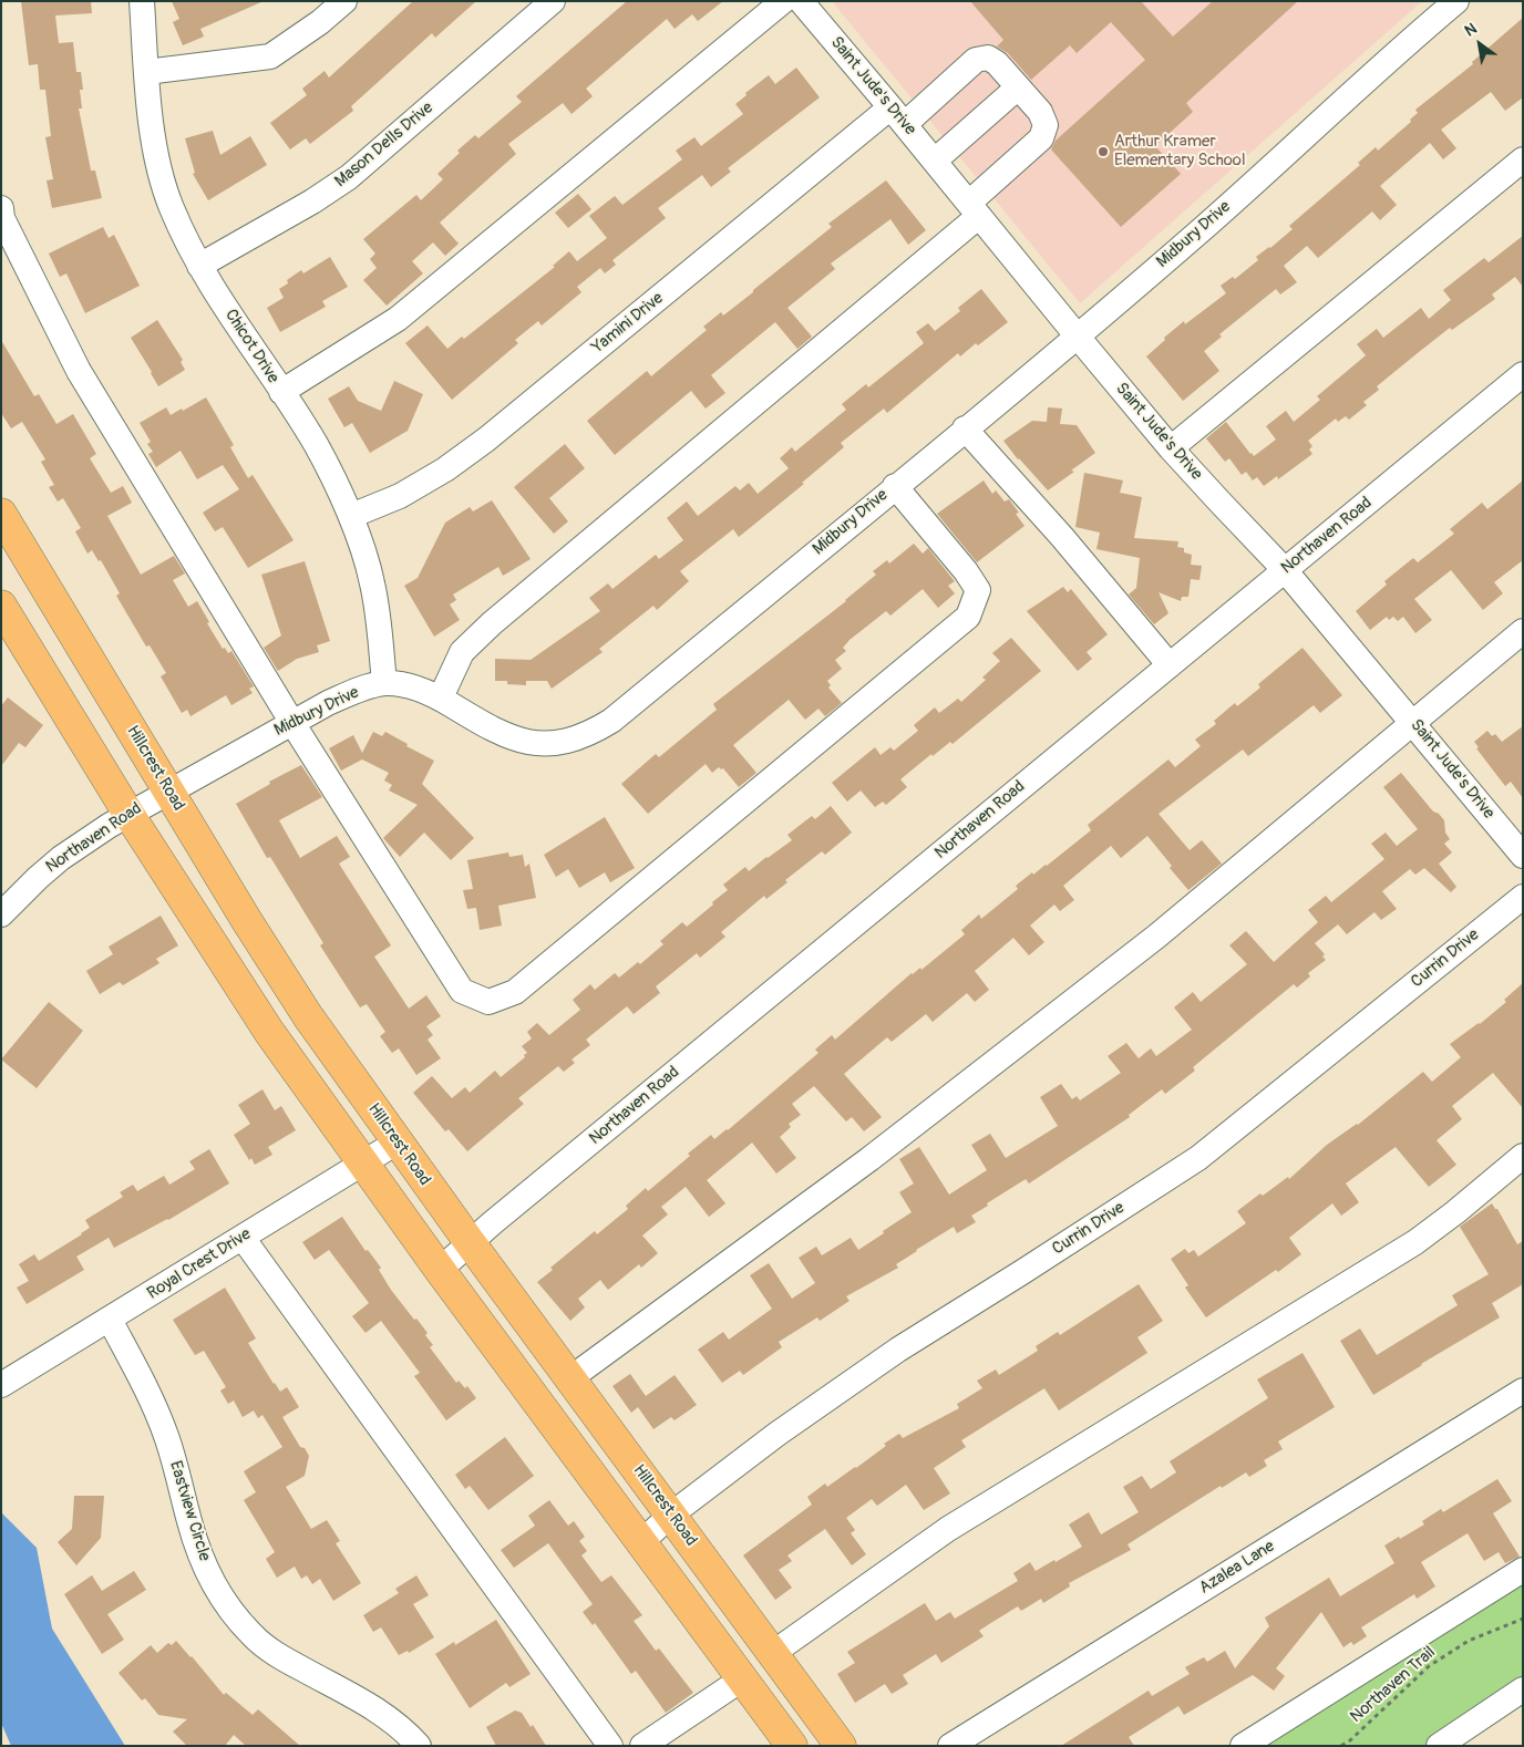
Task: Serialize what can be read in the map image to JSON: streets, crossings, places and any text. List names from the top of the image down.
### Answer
{
  "streets": {
    "main road": ["Hillcrest Road"],
    "street": [
      "Saint Jude's Drive",
      "Mason Dells Drive",
      "Midbury Drive",
      "Yamini Drive",
      "Chicot Drive",
      "Northaven Road",
      "Currin Drive",
      "Royal Crest Drive",
      "Eastview Circle",
      "Azalea Lane"
    ],
    "path": ["Northaven Trail"]
  },
  "crossings": [
    ["Saint Jude's Drive", "Midbury Drive"],
    ["Saint Jude's Drive", "Yamini Drive"],
    ["Saint Jude's Drive", "Northaven Road"],
    ["Mason Dells Drive", "Chicot Drive"],
    ["Midbury Drive", "Chicot Drive"],
    ["Midbury Drive", "Northaven Road"],
    ["Midbury Drive", "Hillcrest Road"],
    ["Yamini Drive", "Chicot Drive"],
    ["Northaven Road", "Hillcrest Road"],
    ["Hillcrest Road", "Currin Drive"],
    ["Hillcrest Road", "Royal Crest Drive"],
    ["Royal Crest Drive", "Eastview Circle"]
  ],
  "places": ["Arthur Kramer Elementary School"],
  "north": "top left"
}
